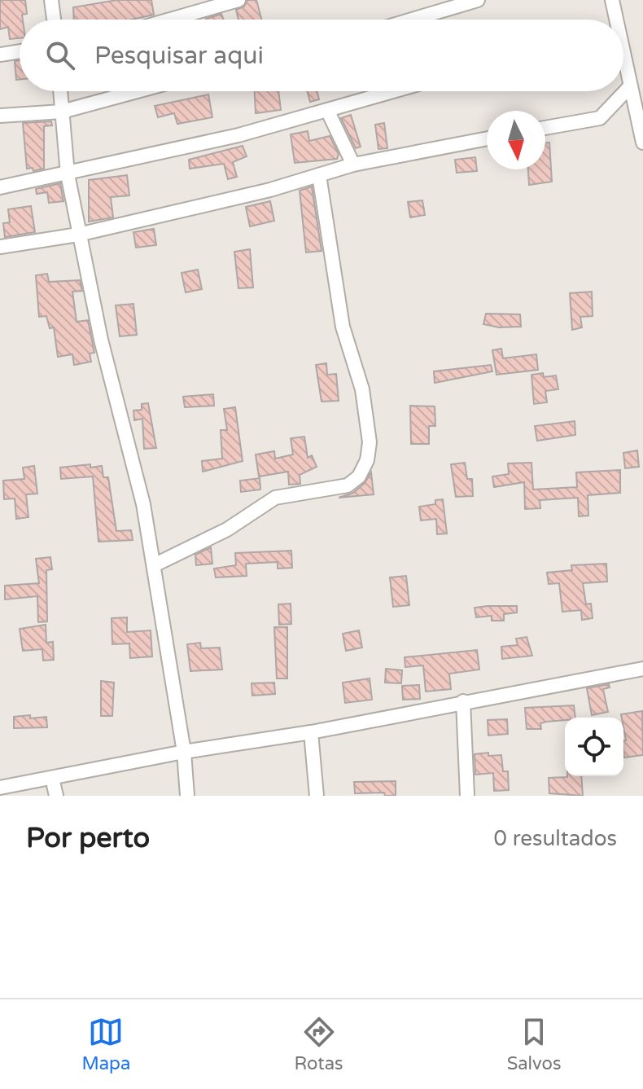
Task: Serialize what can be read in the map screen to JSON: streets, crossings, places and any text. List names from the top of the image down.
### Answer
{
  "north": "bottom",
  "page": {
    "search": "Pesquisar aqui",
    "heading": ["Por perto", "0 resultados"],
    "nav": ["Mapa", "Rotas", "Salvos"]
  }
}
